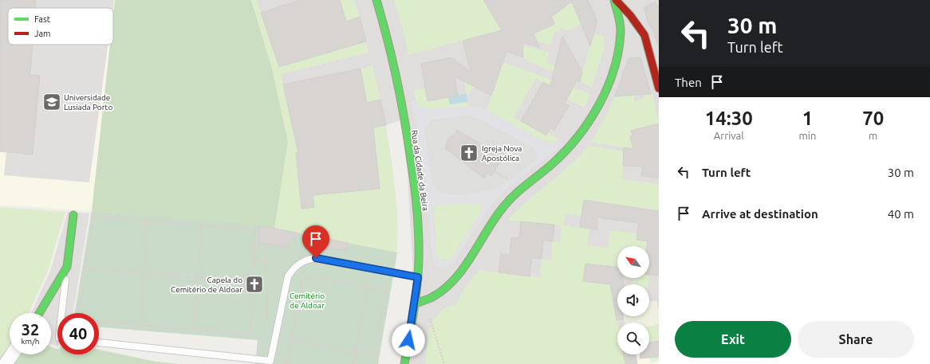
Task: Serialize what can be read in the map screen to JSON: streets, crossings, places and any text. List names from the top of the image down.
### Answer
{
  "streets": {
    "street": ["Rua da Cidade da Beira"]
  },
  "parks": ["Cemitério de Aldoar"],
  "places": {
    "school or university": ["Universidade Lusiada Porto"],
    "church": ["Igreja Nova Apostólica", "Capela do Cemitério de Aldoar"]
  },
  "legend": ["Fast", "Jam"],
  "north": "top left",
  "page": {
    "turn": ["30 m", "Turn left"],
    "then": "Then",
    "eta": [
      "14:30",
      "Arrival",
      "1",
      "min",
      "70",
      "m"
    ],
    "list": [
      {
        "name": "Turn left",
        "value": "30 m"
      },
      {
        "name": "Arrive at destination",
        "value": "40 m"
      }
    ],
    "speed": "32 km/h",
    "limit": "40",
    "buttons": ["Exit", "Share"]
  }
}
